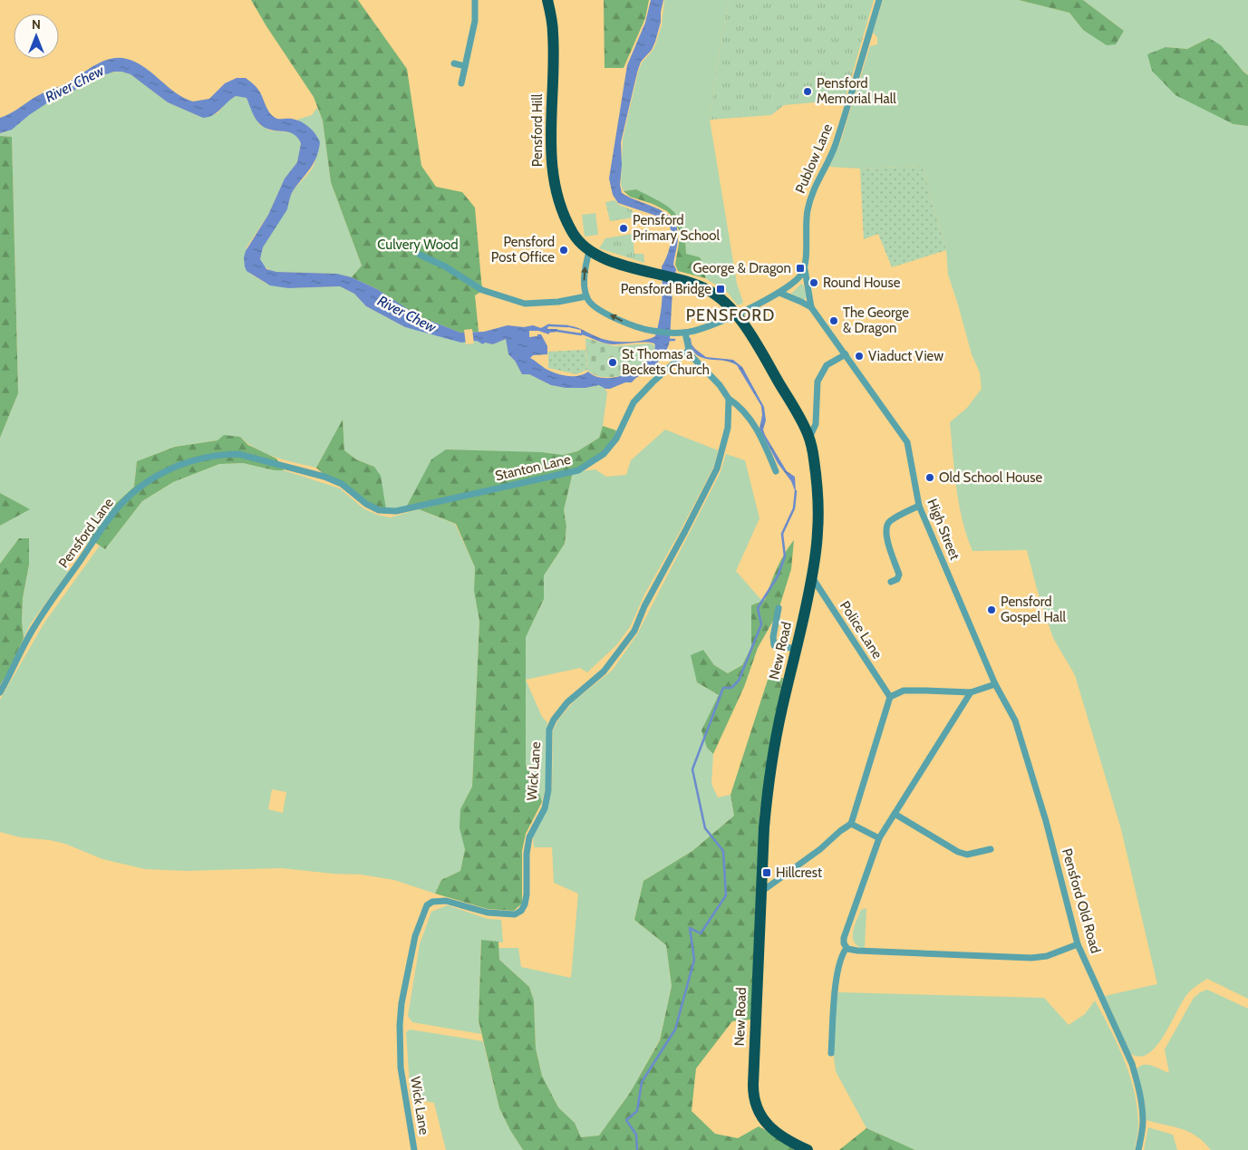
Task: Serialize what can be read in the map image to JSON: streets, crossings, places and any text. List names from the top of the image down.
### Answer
{
  "streets": {
    "highway": ["Pensford Hill", "New Road"],
    "street": [
      "Publow Lane",
      "Stanton Lane",
      "High Street",
      "Pensford Lane",
      "Police Lane",
      "Wick Lane",
      "Pensford Old Road"
    ]
  },
  "crossings": [
    ["Pensford Hill", "New Road"],
    ["Publow Lane", "High Street"],
    ["Stanton Lane", "Pensford Lane"],
    ["High Street", "Pensford Old Road"],
    ["Police Lane", "New Road"]
  ],
  "districts": ["PENSFORD"],
  "water": ["River Chew"],
  "parks": ["Culvery Wood"],
  "places": {
    "other": [
      "Pensford Memorial Hall",
      "Pensford Primary School",
      "Pensford Post Office",
      "Round House",
      "The George & Dragon",
      "Viaduct View",
      "St Thomas a Beckets Church",
      "Old School House",
      "Pensford Gospel Hall"
    ],
    "transit": ["George & Dragon", "Pensford Bridge", "Hillcrest"]
  },
  "north": "top"
}
